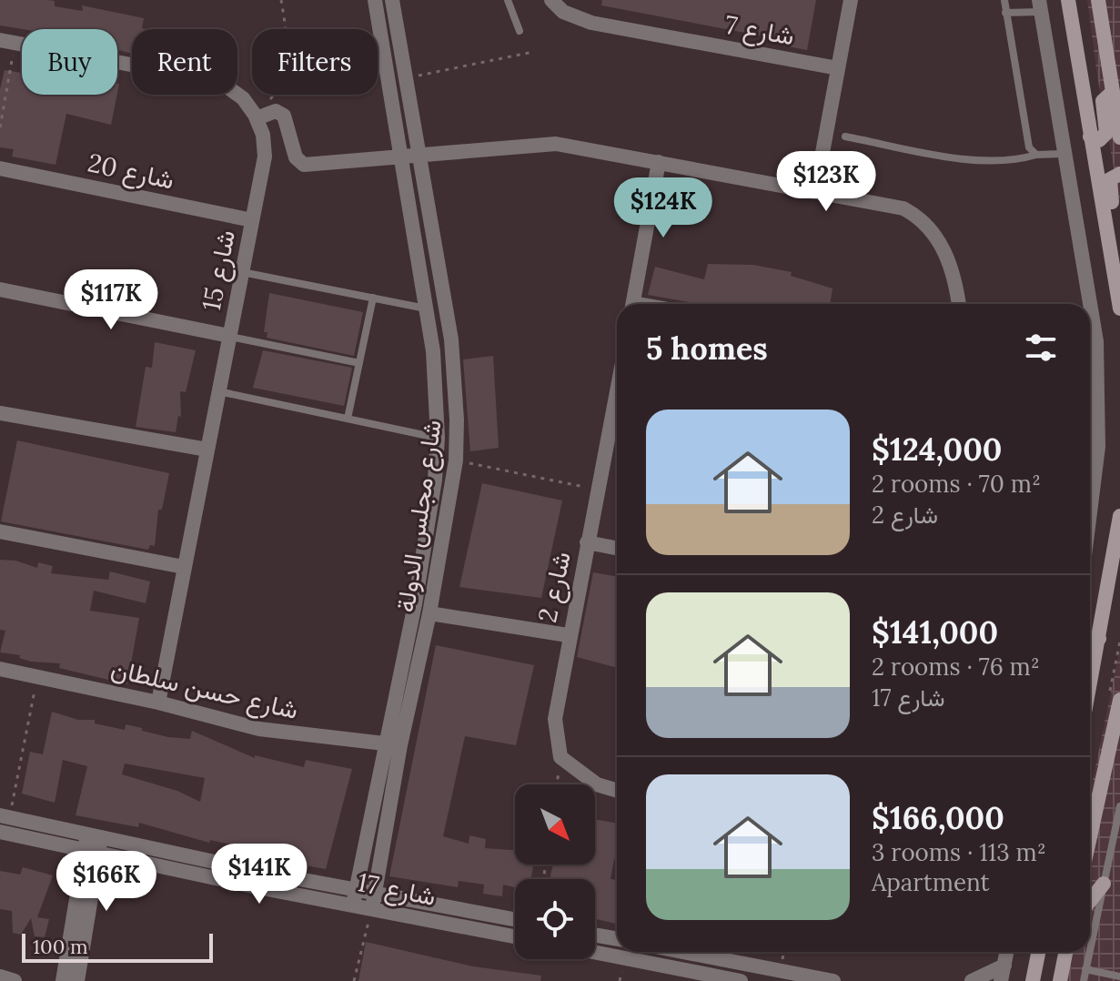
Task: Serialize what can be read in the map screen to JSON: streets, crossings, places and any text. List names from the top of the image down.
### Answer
{
  "streets": {
    "street": [
      "شارع 7",
      "شارع 20",
      "شارع 15",
      "شارع مجلس الدولة",
      "شارع 2",
      "شارع حسن سلطان",
      "شارع 17"
    ]
  },
  "crossings": [
    ["شارع 20", "شارع 15"],
    ["شارع 15", "شارع حسن سلطان"],
    ["شارع مجلس الدولة", "شارع حسن سلطان"],
    ["شارع مجلس الدولة", "شارع 17"]
  ],
  "scale_bar": "100 m",
  "north": "bottom right",
  "page": {
    "chip": ["Buy", "Rent", "Filters"],
    "price": [
      "$123K",
      "$124K",
      "$117K",
      "$141K",
      "$166K"
    ],
    "heading": "5 homes",
    "list": [
      {
        "name": "$124,000",
        "note": "2 rooms · 70 m² · شارع 2"
      },
      {
        "name": "$141,000",
        "note": "2 rooms · 76 m² · شارع 17"
      },
      {
        "name": "$166,000",
        "note": "3 rooms · 113 m² · Apartment"
      }
    ],
    "scale": "100 m"
  }
}
